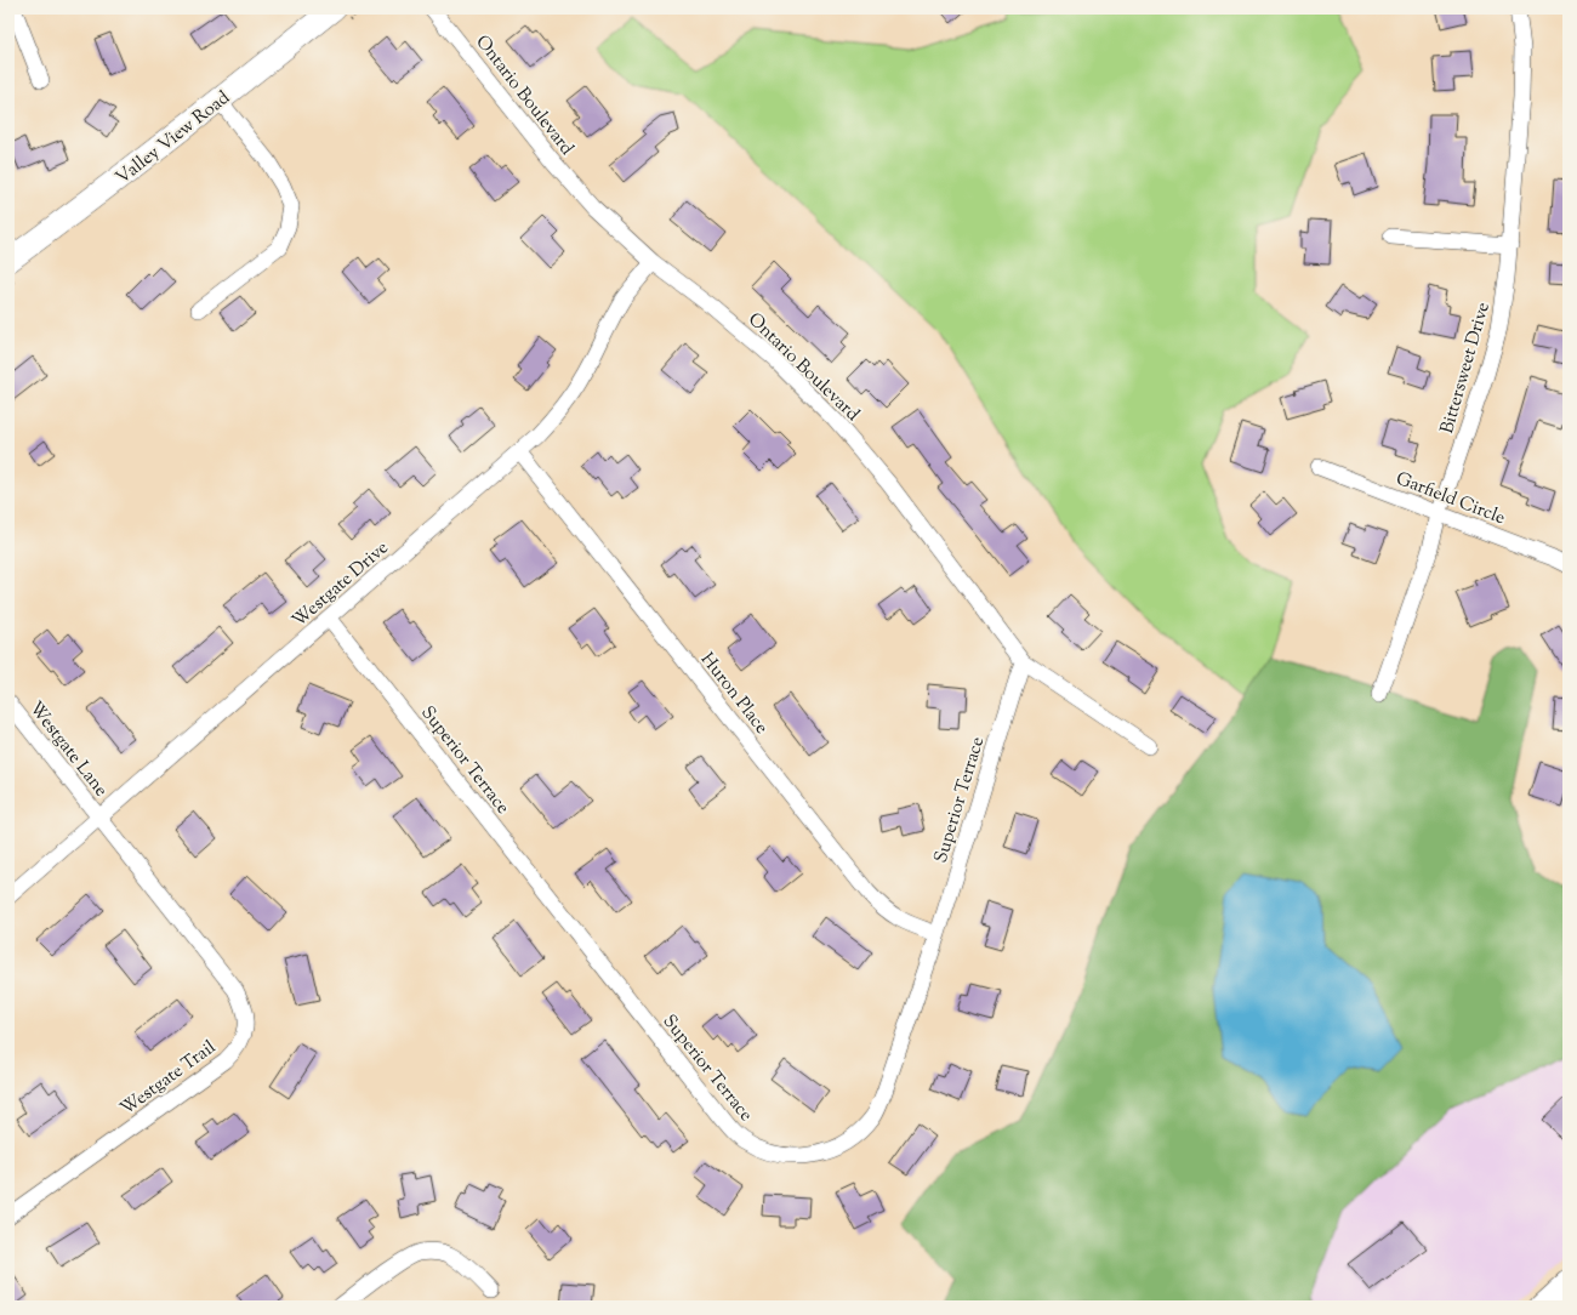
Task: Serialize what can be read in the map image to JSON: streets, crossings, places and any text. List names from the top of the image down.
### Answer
{
  "streets": {
    "main road": ["Valley View Road"],
    "street": [
      "Ontario Boulevard",
      "Bittersweet Drive",
      "Garfield Circle",
      "Westgate Drive",
      "Huron Place",
      "Westgate Lane",
      "Superior Terrace",
      "Westgate Trail"
    ]
  },
  "crossings": [
    ["Ontario Boulevard", "Westgate Drive"],
    ["Ontario Boulevard", "Superior Terrace"],
    ["Bittersweet Drive", "Garfield Circle"],
    ["Westgate Drive", "Huron Place"],
    ["Westgate Drive", "Westgate Lane"],
    ["Westgate Drive", "Superior Terrace"],
    ["Westgate Drive", "Westgate Trail"],
    ["Huron Place", "Superior Terrace"],
    ["Westgate Lane", "Westgate Trail"]
  ]
}
